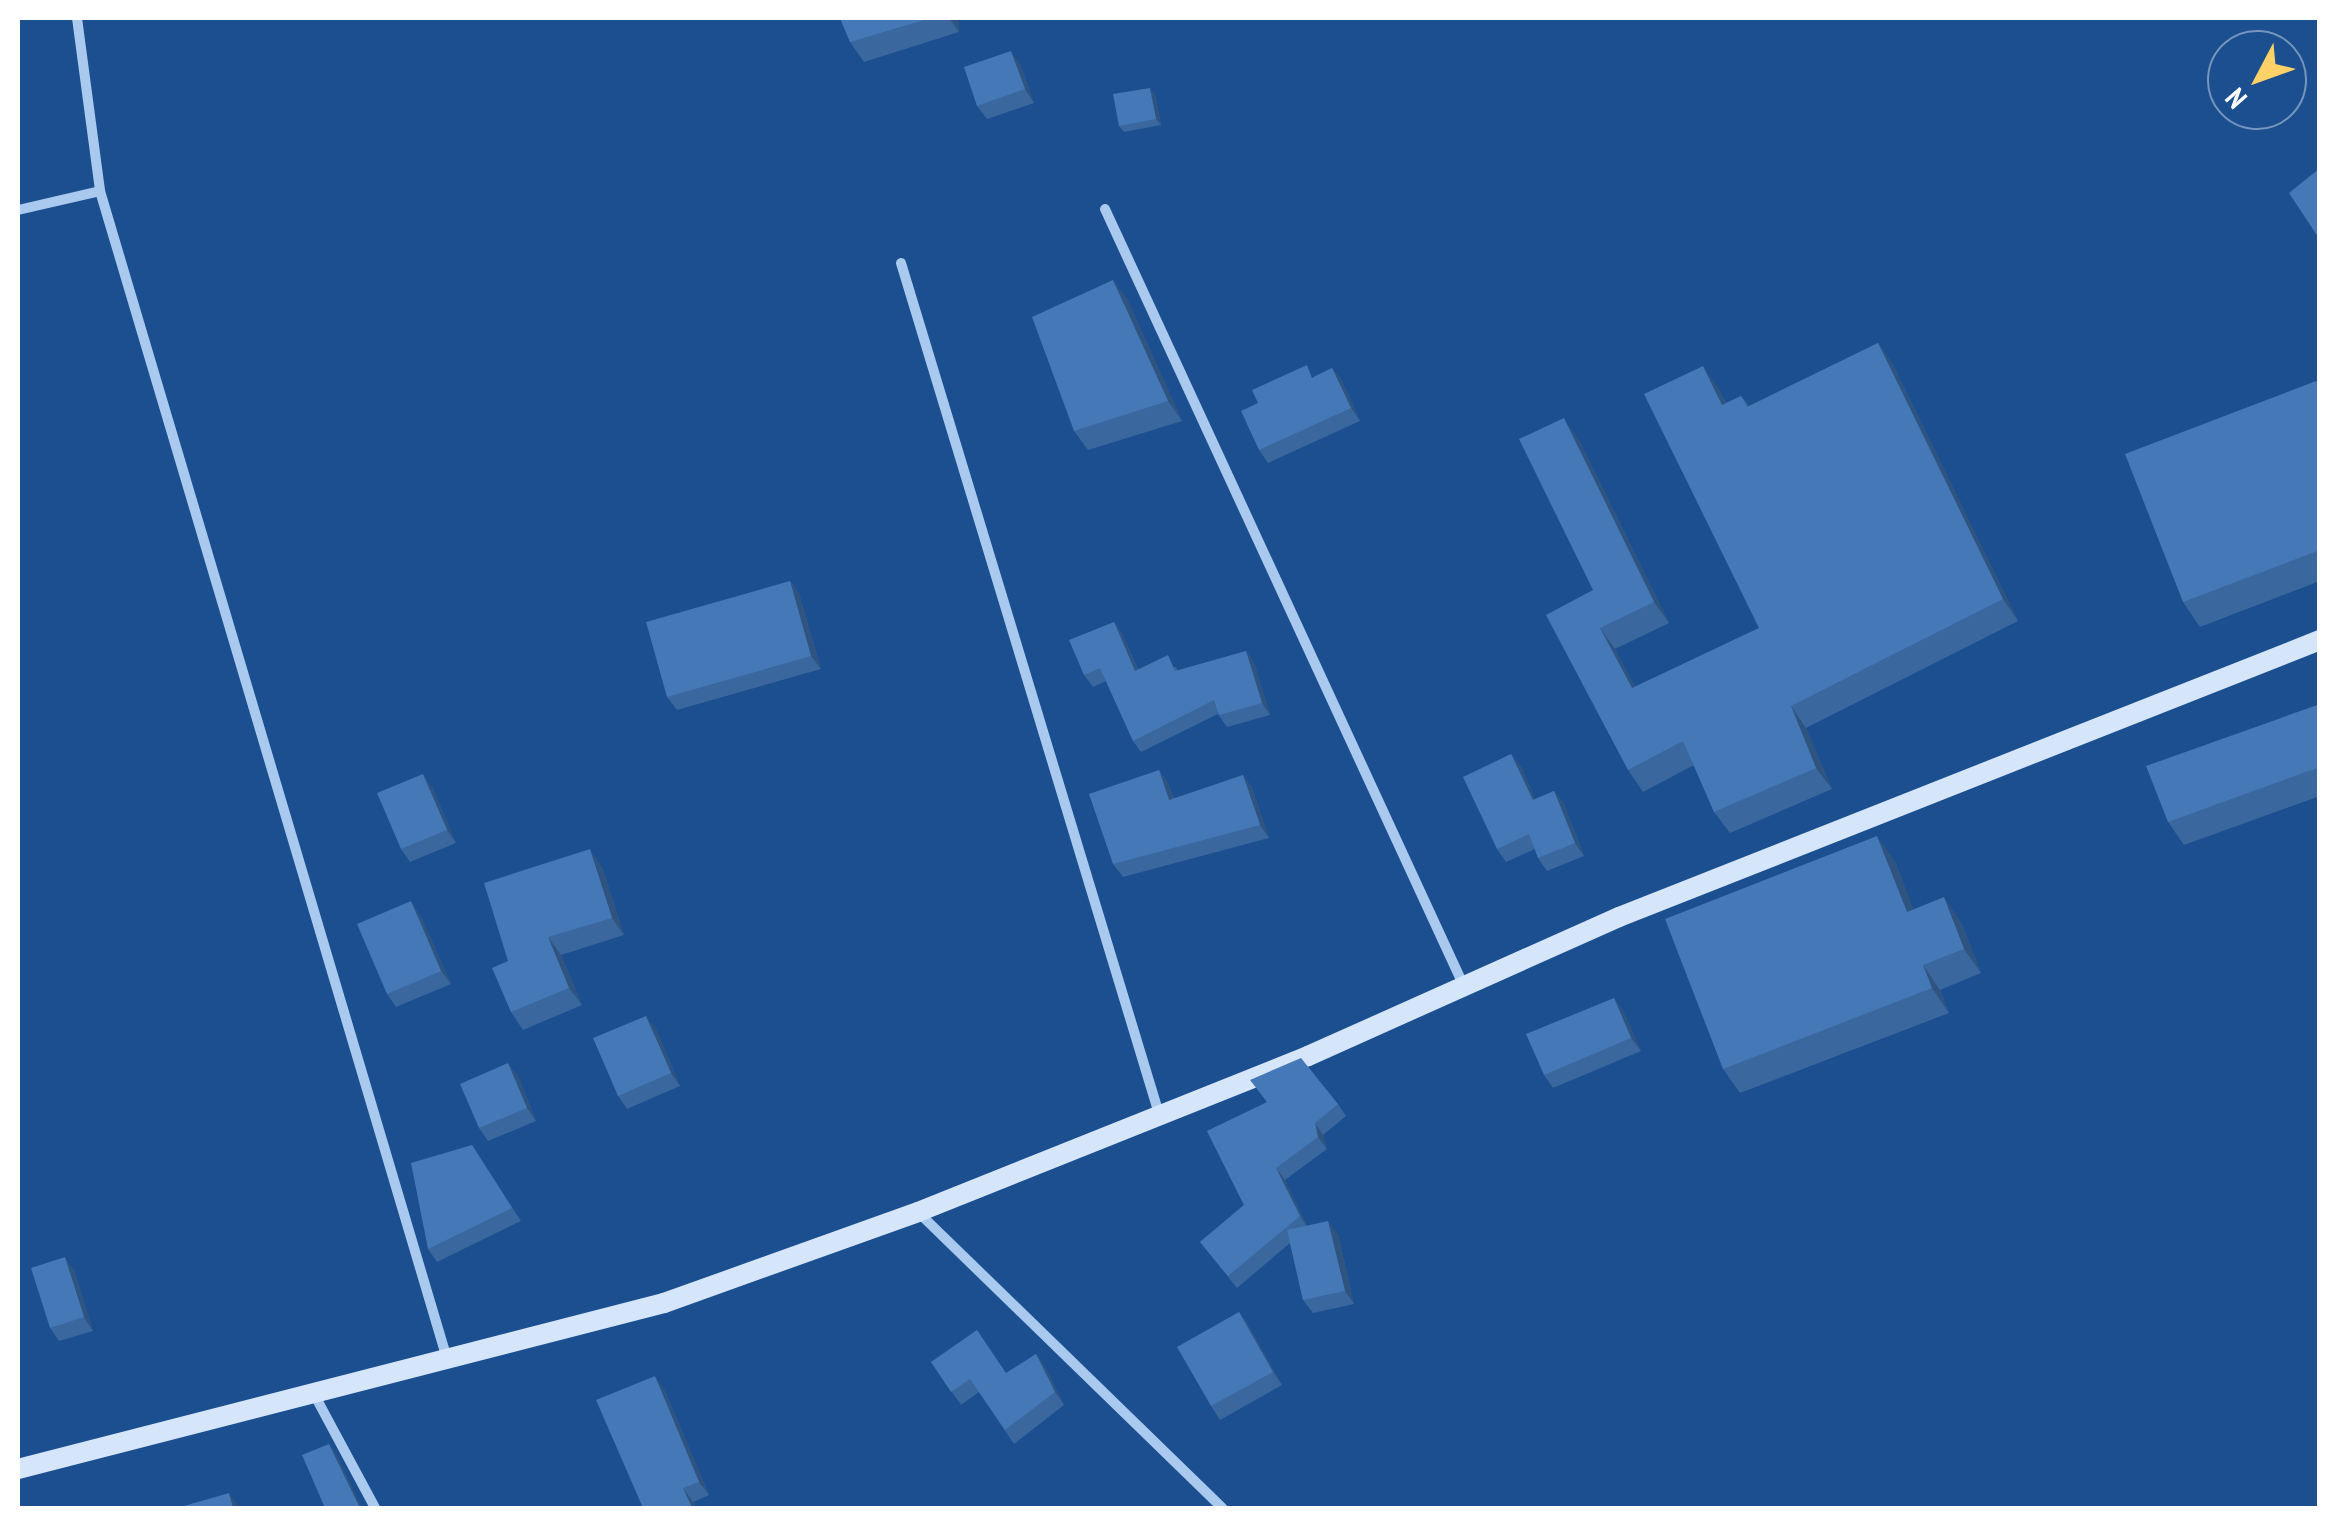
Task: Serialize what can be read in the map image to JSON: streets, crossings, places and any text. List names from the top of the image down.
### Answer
{
  "north": "bottom left"
}
